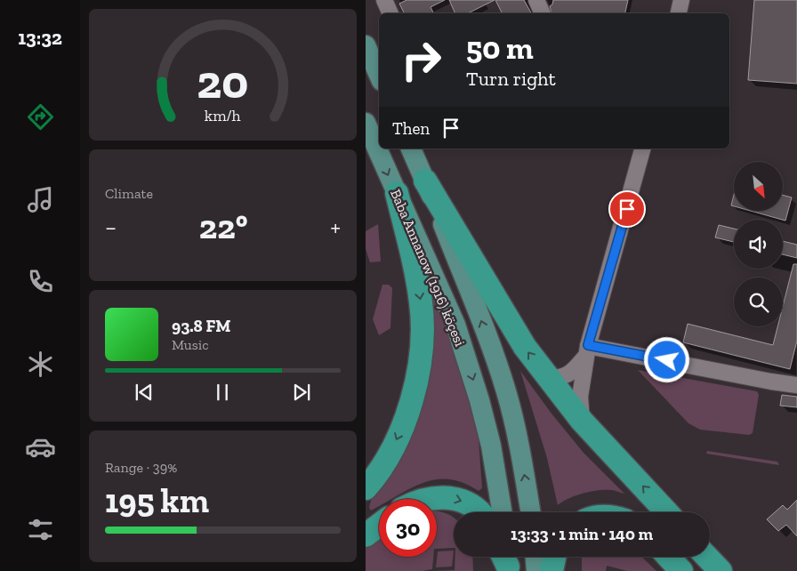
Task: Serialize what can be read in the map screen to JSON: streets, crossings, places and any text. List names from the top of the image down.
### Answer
{
  "streets": {
    "main road": ["Baba Annanow (1916) köçesi"]
  },
  "north": "bottom right",
  "page": {
    "tabs": "13:32",
    "turn": ["50 m", "Turn right"],
    "then": "Then",
    "tile": [
      "Climate",
      ["Range · 39%", "195 km"]
    ],
    "heat": ["−", "22°", "+"],
    "song": ["93.8 FM", "Music"],
    "limit": "30",
    "trip": "13:33 · 1 min · 140 m",
    "gauge": ["20", "km/h"]
  }
}
